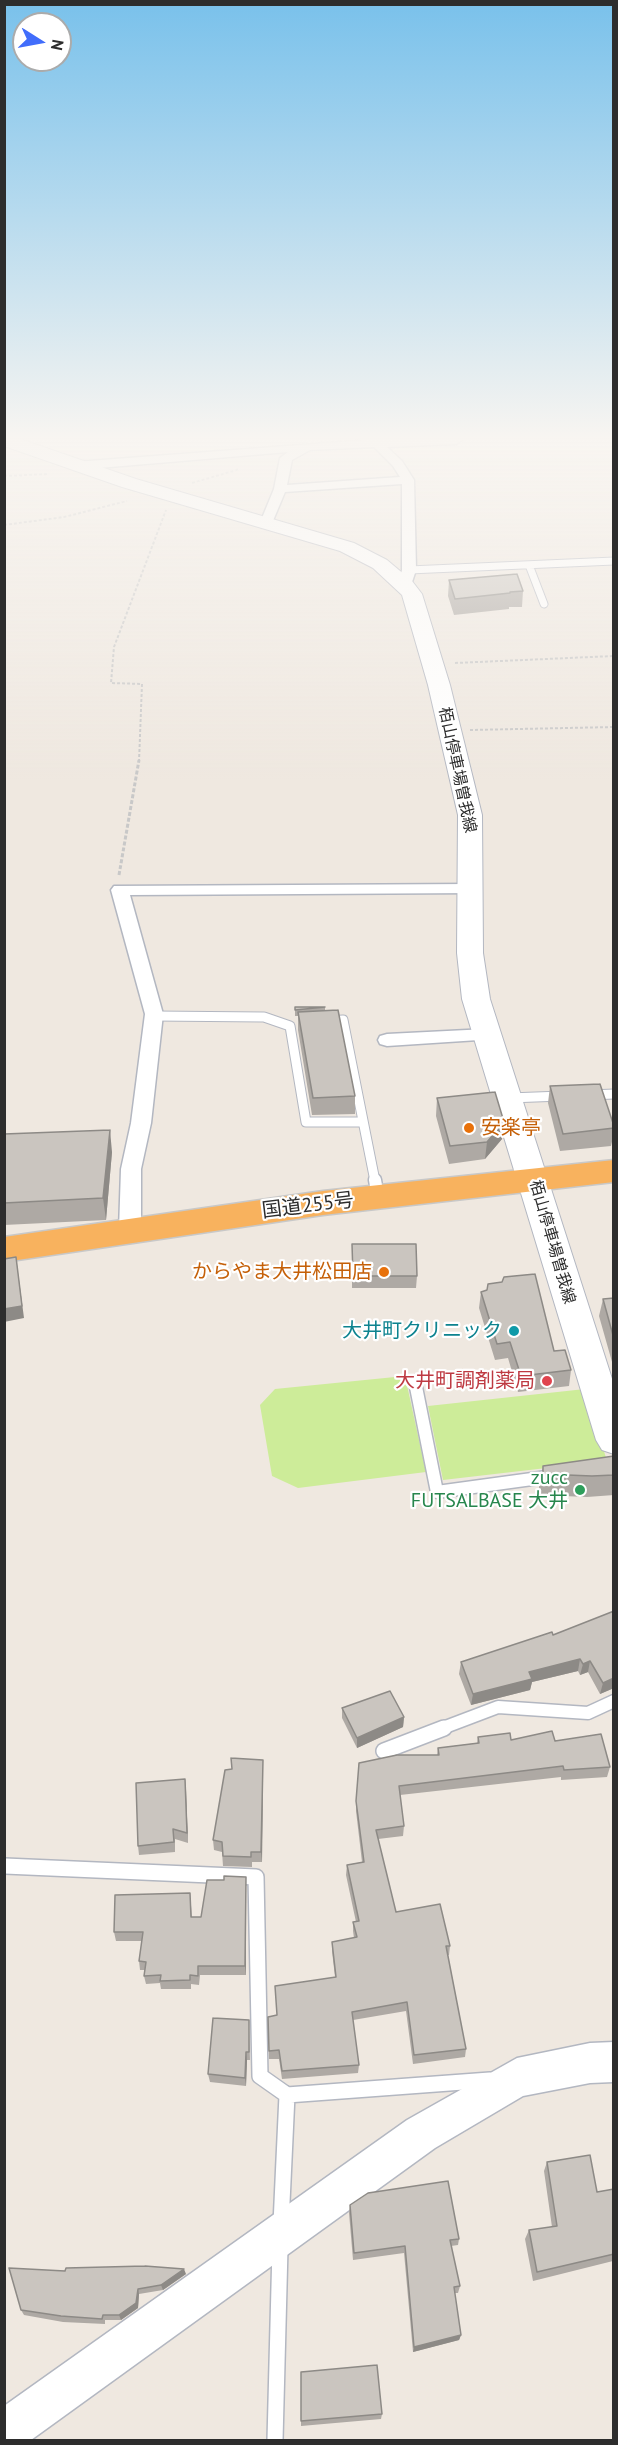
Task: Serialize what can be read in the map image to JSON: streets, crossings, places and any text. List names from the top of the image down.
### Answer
{
  "streets": {
    "highway": ["国道255号"],
    "main road": ["栢山停車場曽我線"]
  },
  "crossings": [
    ["栢山停車場曽我線", "国道255号"]
  ],
  "places": [
    "安楽亭",
    "からやま大井松田店",
    "大井町クリニック",
    "大井町調剤薬局",
    "zucc FUTSALBASE 大井"
  ],
  "north": "right"
}
